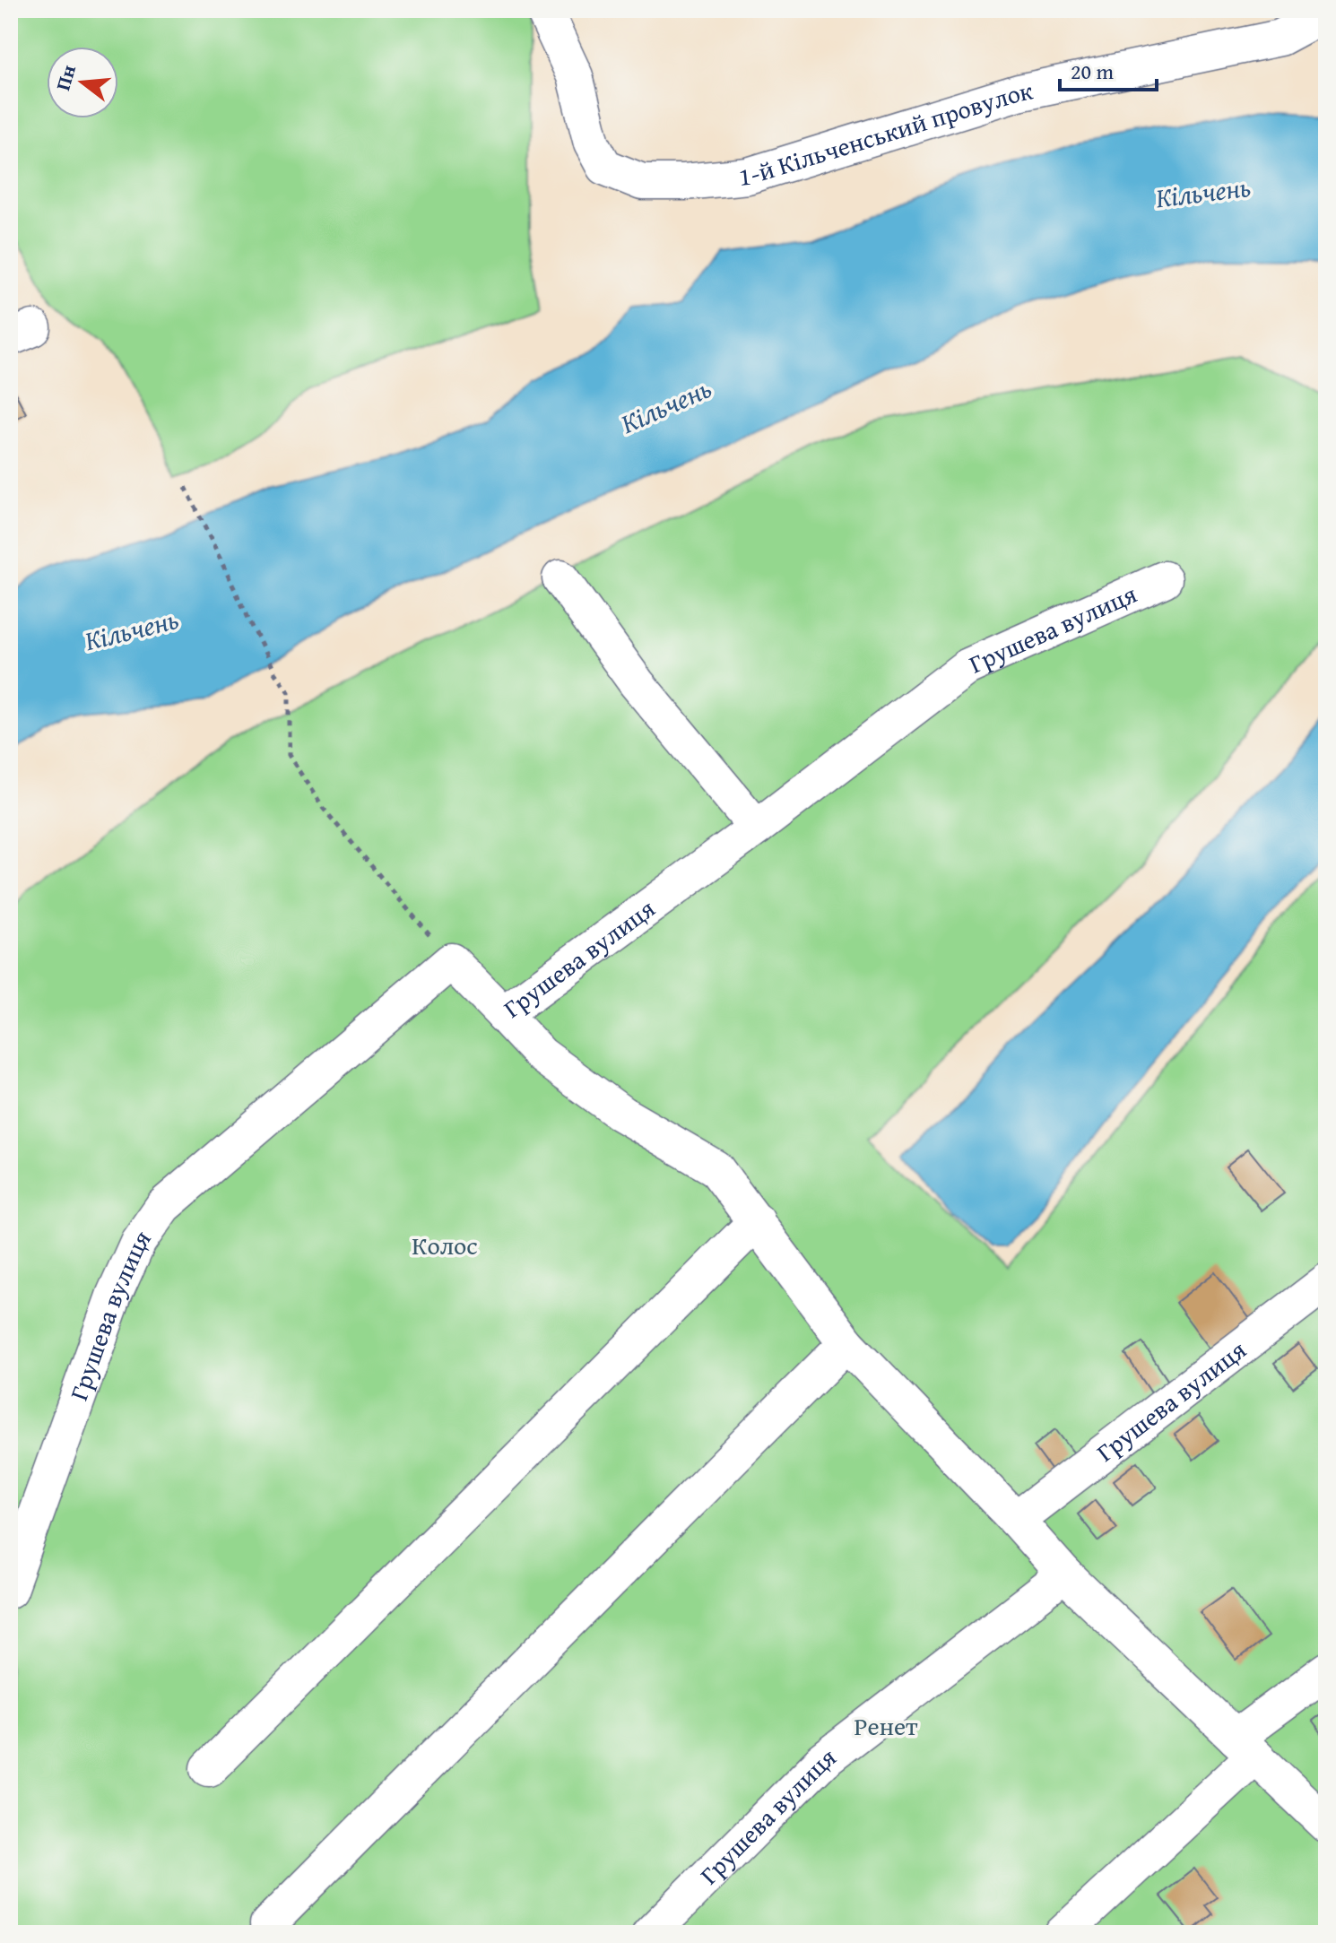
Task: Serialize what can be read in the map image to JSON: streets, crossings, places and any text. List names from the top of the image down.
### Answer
{
  "streets": {
    "street": ["1-й Кільченський провулок", "Грушева вулиця"]
  },
  "water": ["Кільчень"],
  "parks": ["Колос", "Ренет"],
  "scale_bar": "20 m",
  "north": "left"
}
